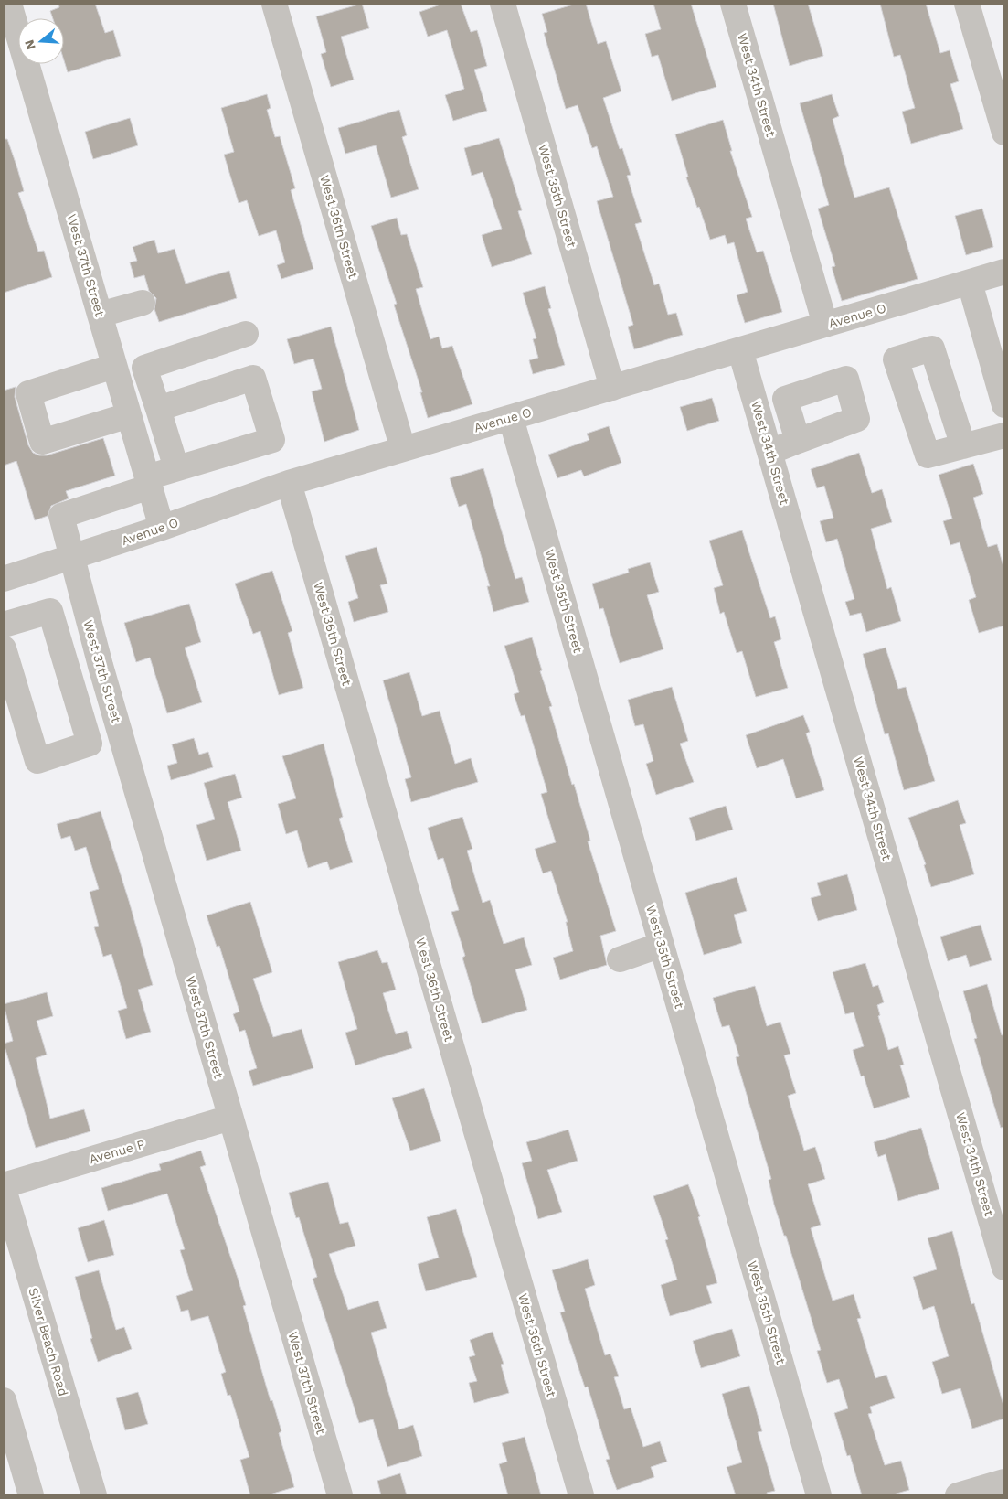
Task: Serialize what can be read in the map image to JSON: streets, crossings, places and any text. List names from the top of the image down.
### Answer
{
  "streets": {
    "street": [
      "West 34th Street",
      "West 35th Street",
      "West 36th Street",
      "West 37th Street",
      "Avenue O",
      "Avenue P",
      "Silver Beach Road"
    ]
  },
  "crossings": [
    ["West 34th Street", "Avenue O"],
    ["West 35th Street", "Avenue O"],
    ["West 36th Street", "Avenue O"],
    ["West 37th Street", "Avenue O"],
    ["West 37th Street", "Avenue P"],
    ["Avenue P", "Silver Beach Road"]
  ],
  "north": "left"
}
